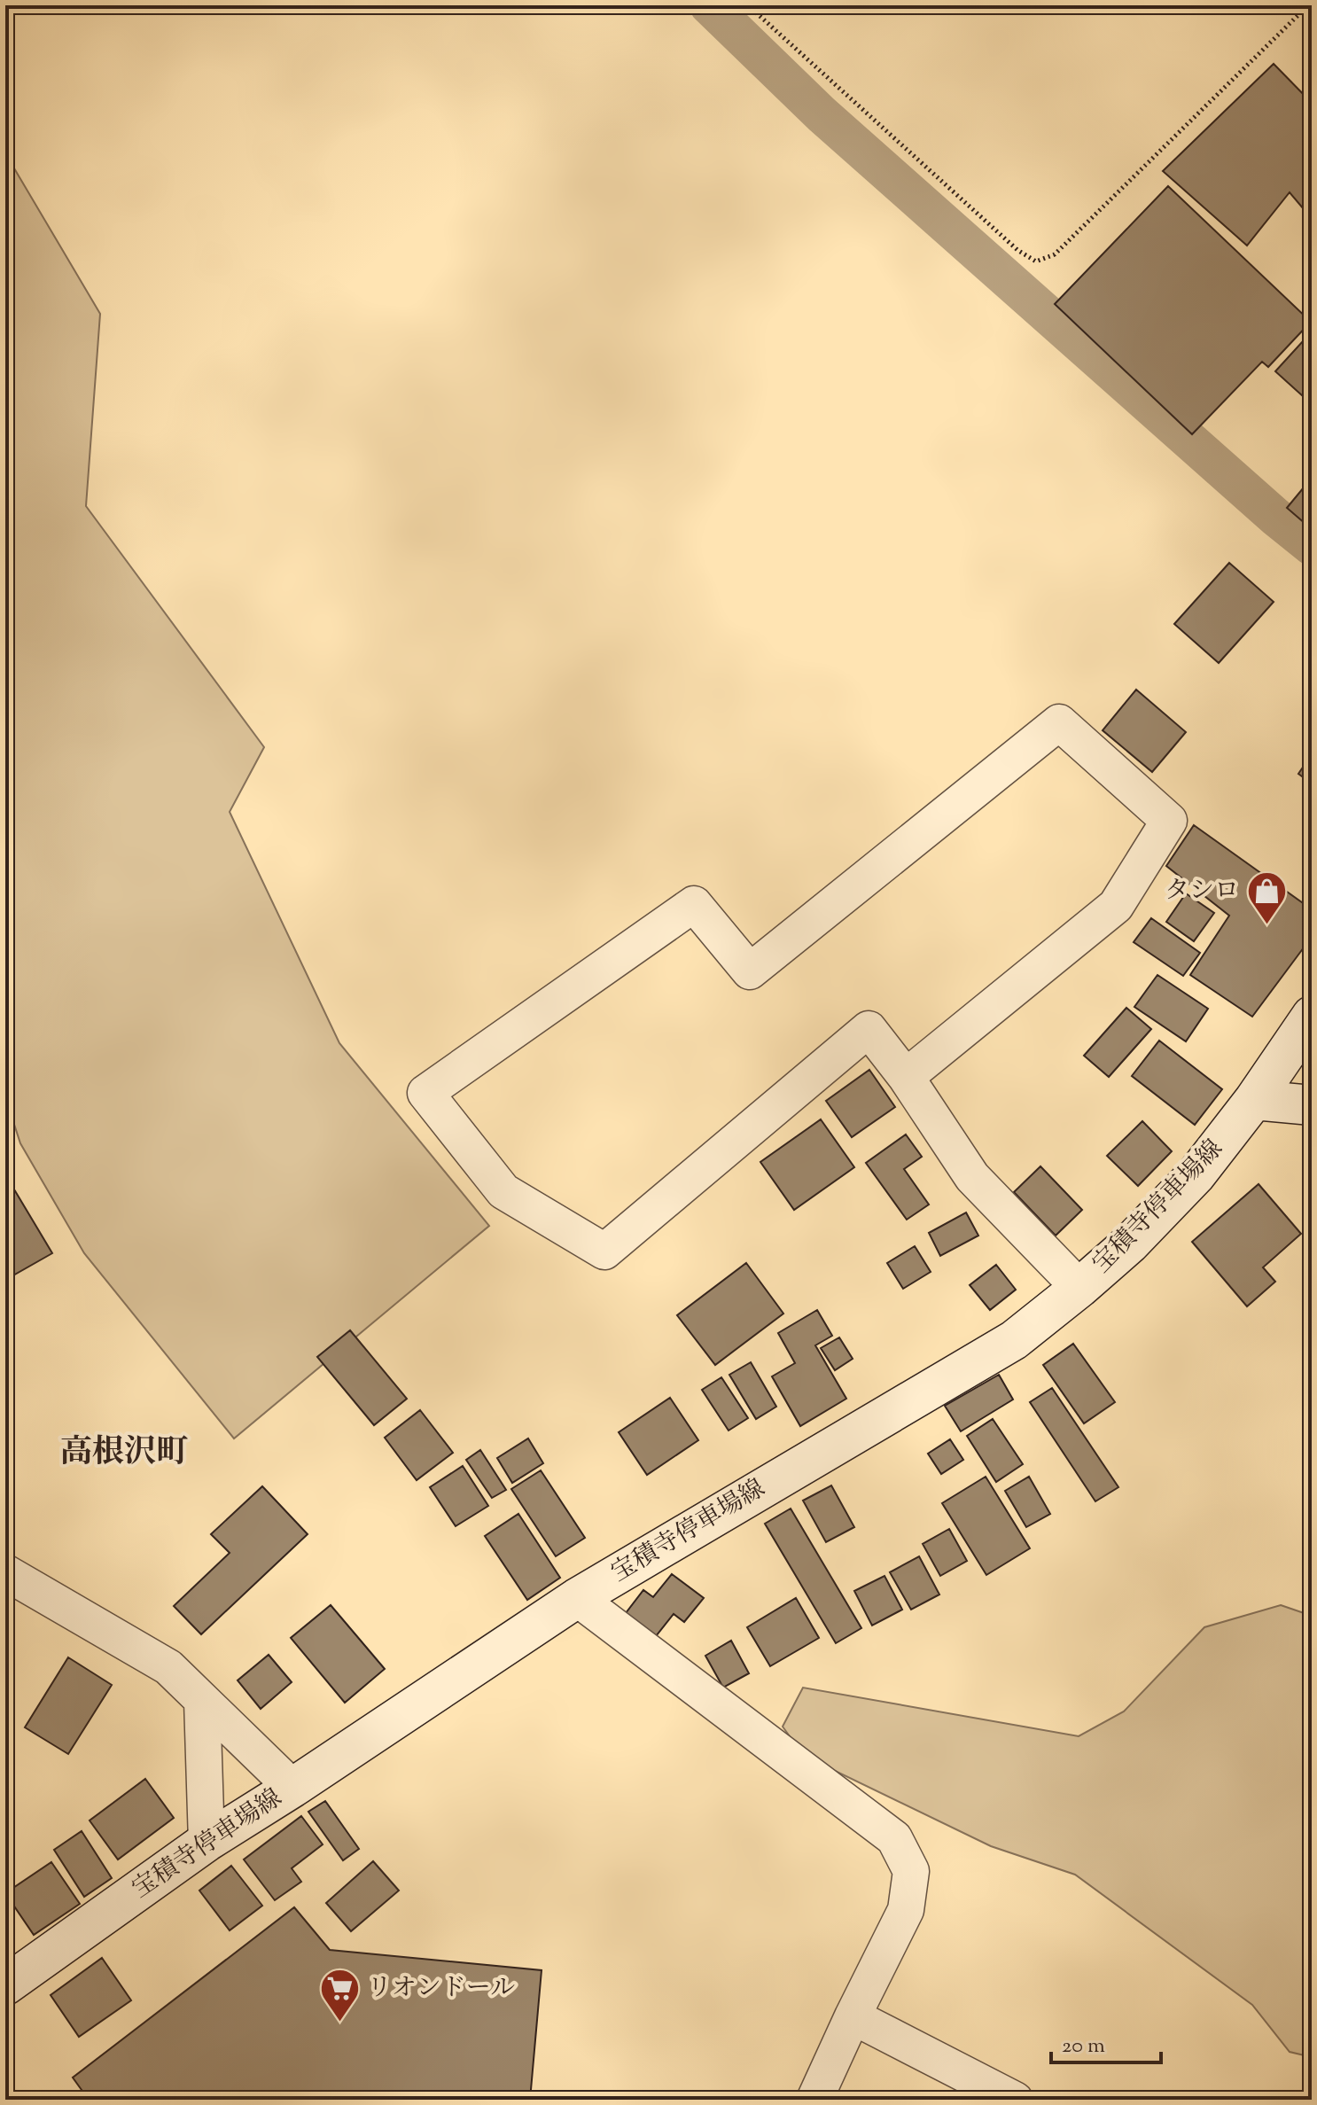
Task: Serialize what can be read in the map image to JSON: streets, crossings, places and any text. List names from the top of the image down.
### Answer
{
  "streets": {
    "main road": ["宝積寺停車場線"]
  },
  "districts": ["高根沢町"],
  "places": {
    "shop": ["タシロ"],
    "supermarket": ["リオンドール"]
  },
  "scale_bar": "20 m"
}
